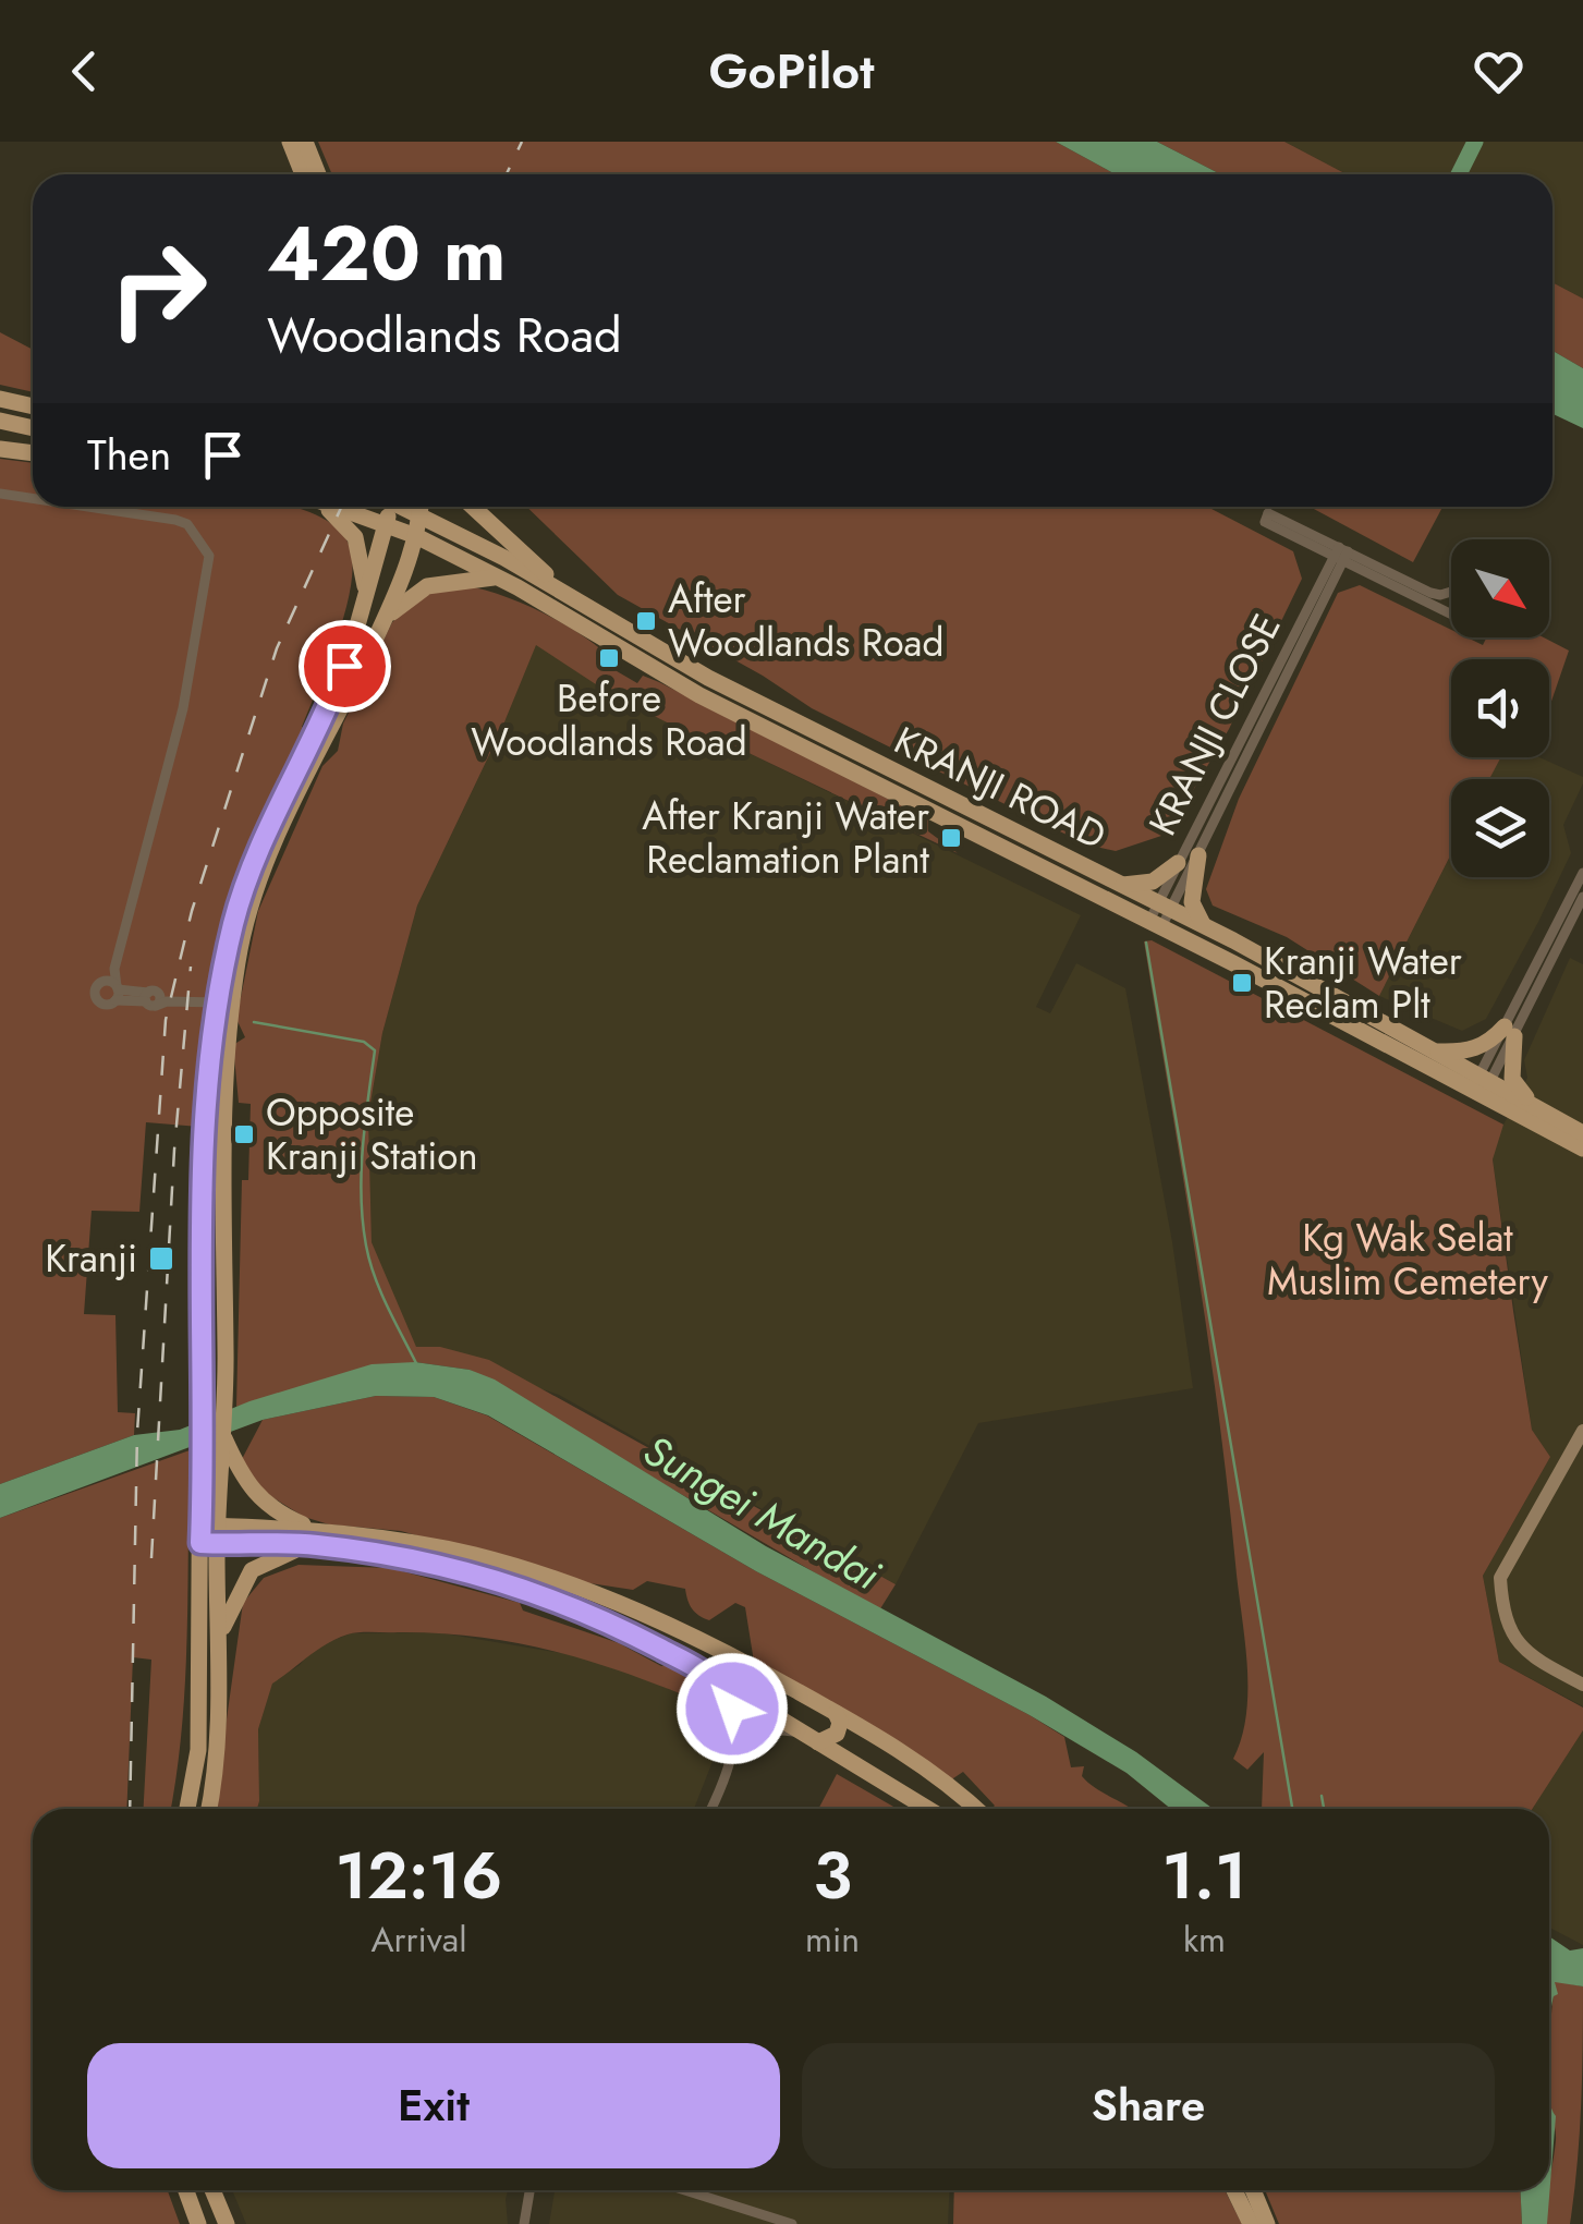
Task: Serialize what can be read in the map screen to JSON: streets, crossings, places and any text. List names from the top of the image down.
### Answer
{
  "streets": {
    "main road": ["KRANJI ROAD"],
    "street": ["KRANJI CLOSE"]
  },
  "crossings": [
    ["KRANJI CLOSE", "KRANJI ROAD"]
  ],
  "water": ["Sungei Mandai"],
  "parks": ["Kg Wak Selat Muslim Cemetery"],
  "places": {
    "transit": [
      "After Woodlands Road",
      "Before Woodlands Road",
      "After Kranji Water Reclamation Plant",
      "Kranji Water Reclam Plt",
      "Opposite Kranji Station",
      "Kranji"
    ]
  },
  "north": "bottom right",
  "page": {
    "header": "GoPilot",
    "turn": ["420 m", "Woodlands Road"],
    "then": "Then",
    "eta": [
      "12:16",
      "Arrival",
      "3",
      "min",
      "1.1",
      "km"
    ],
    "buttons": ["Exit", "Share"]
  }
}
